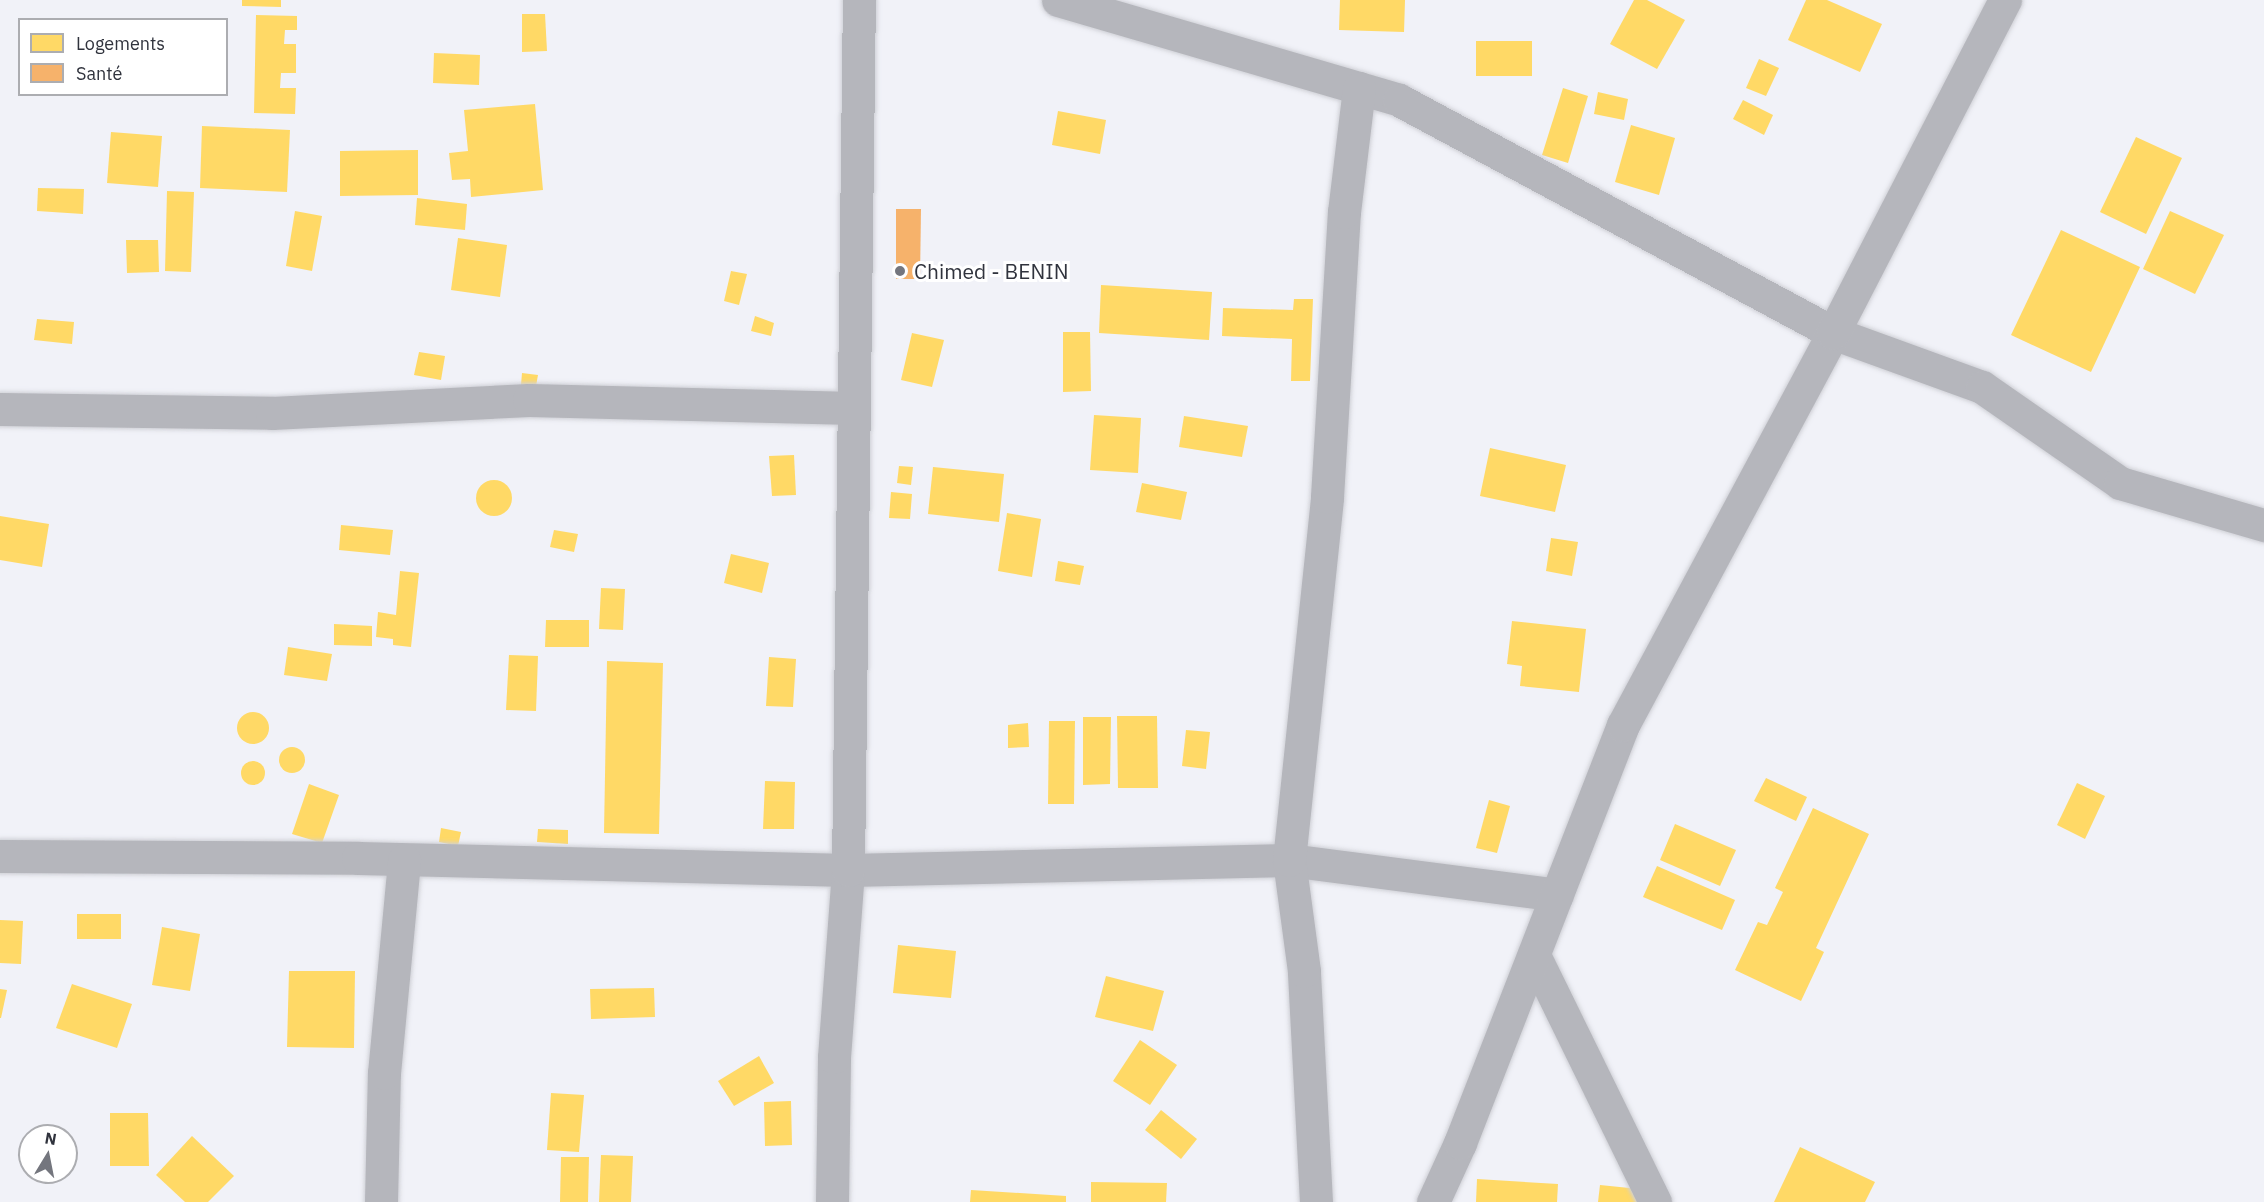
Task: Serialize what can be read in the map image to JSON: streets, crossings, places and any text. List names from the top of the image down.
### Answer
{
  "places": ["Chimed - BENIN"],
  "legend": ["Logements", "Santé"],
  "north": "top"
}
